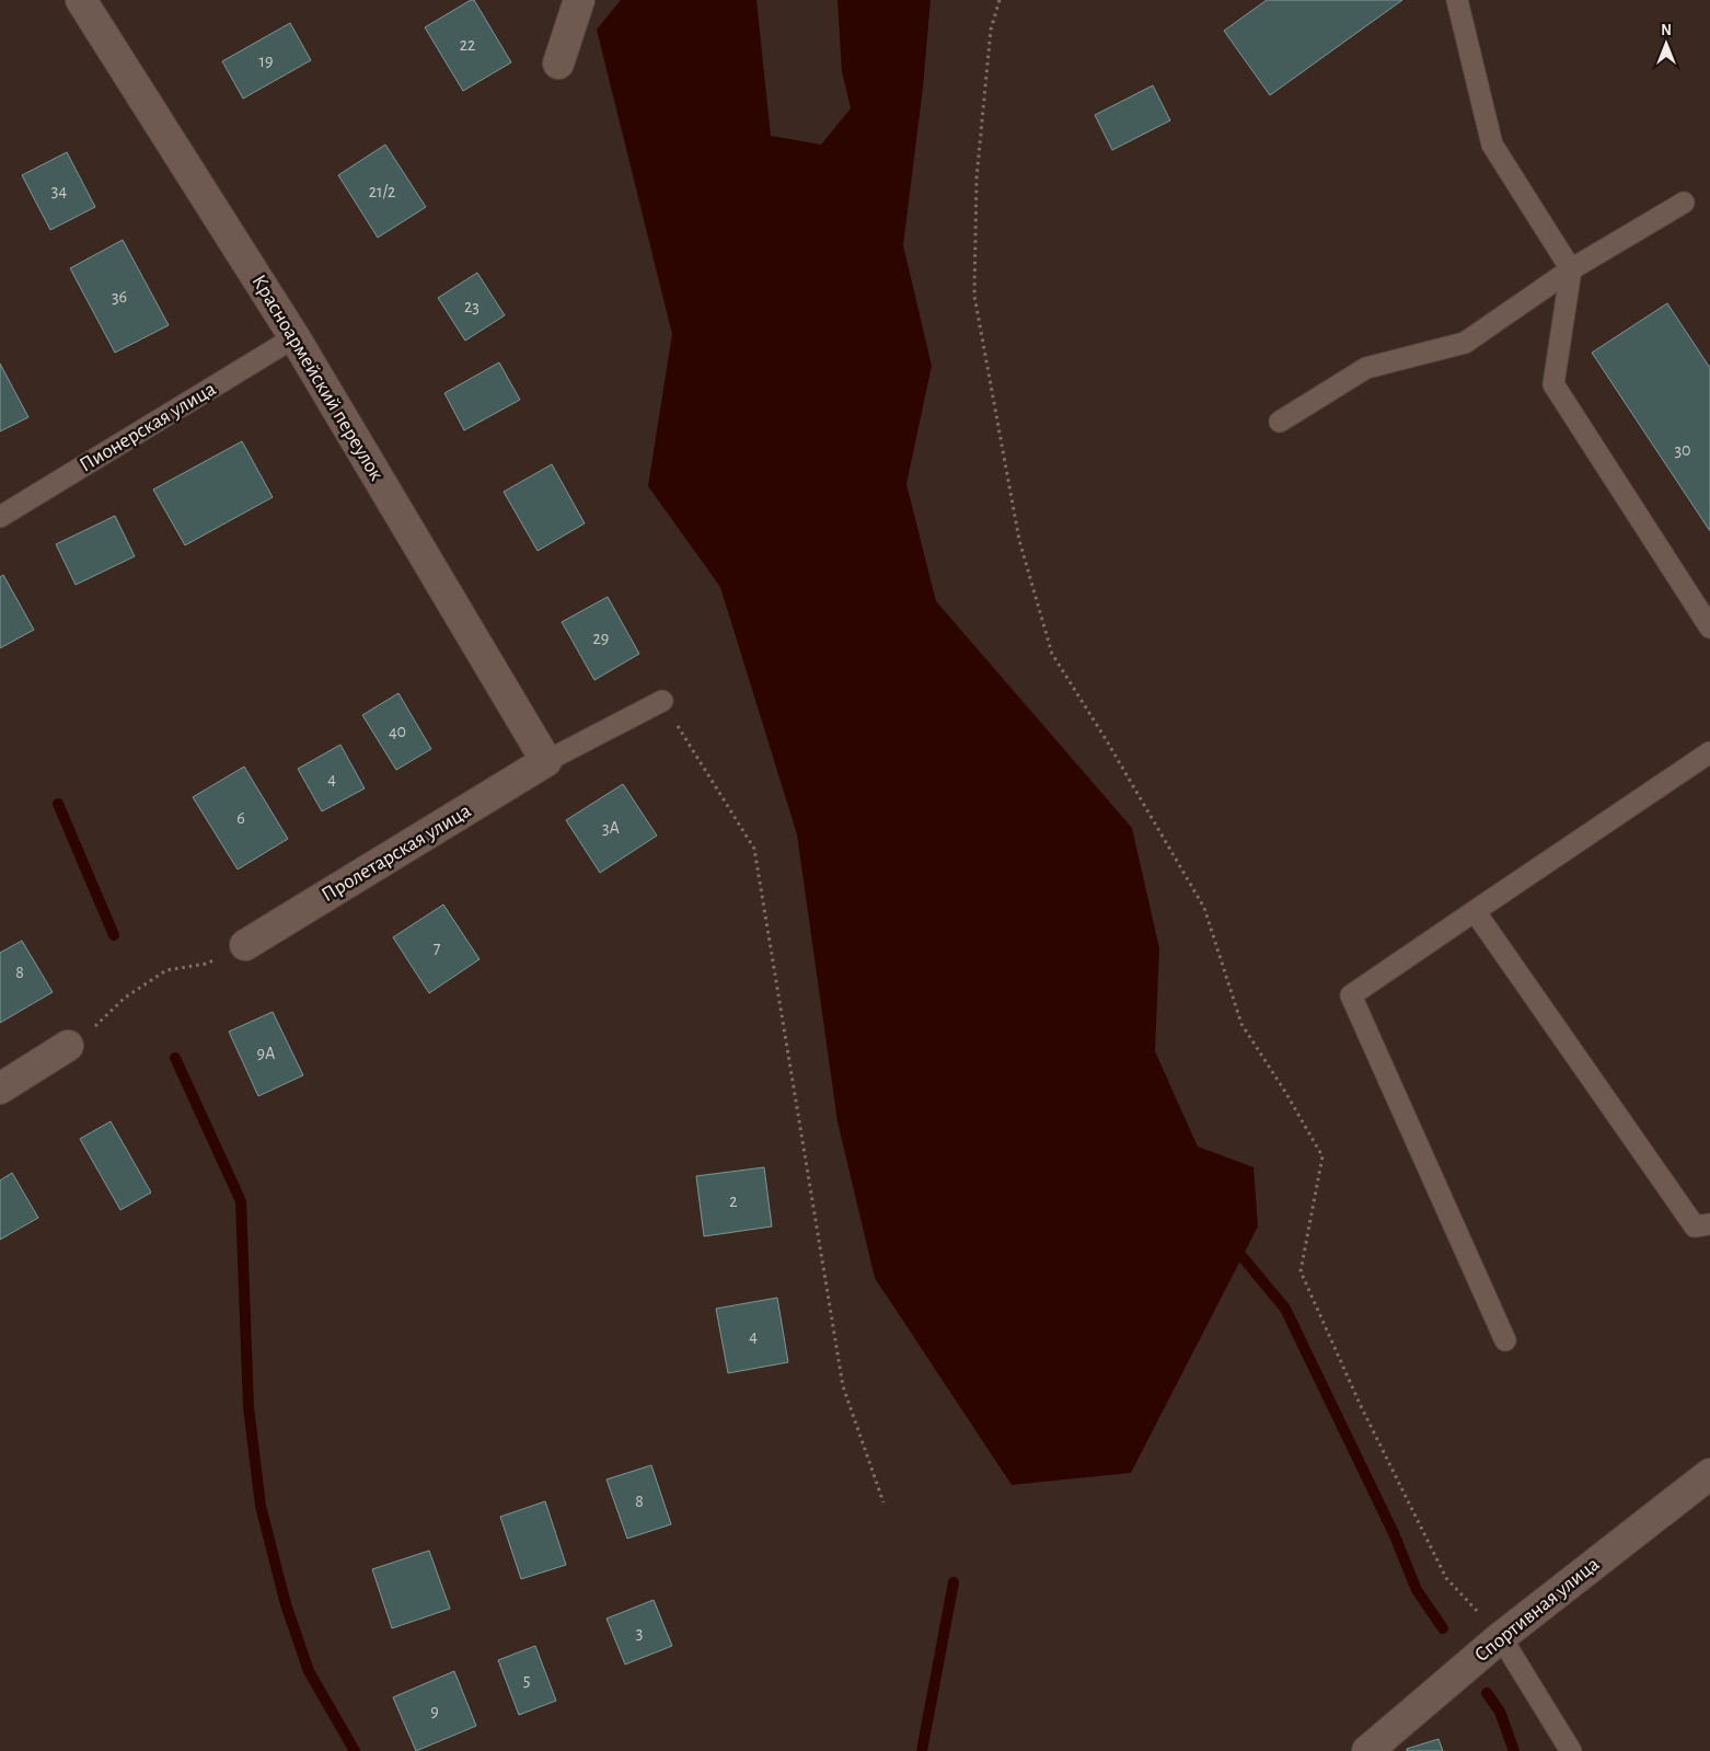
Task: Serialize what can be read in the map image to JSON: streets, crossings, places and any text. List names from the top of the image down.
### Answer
{
  "streets": {
    "street": ["Красноармейский переулок", "Пролетарская улица", "Спортивная улица"],
    "lane": ["Пионерская улица"]
  },
  "crossings": [
    ["Красноармейский переулок", "Пионерская улица"],
    ["Красноармейский переулок", "Пролетарская улица"]
  ],
  "house_numbers": [
    "22",
    "19",
    "34",
    "21/2",
    "36",
    "23",
    "30",
    "29",
    "40",
    "4",
    "6",
    "3А",
    "7",
    "8",
    "9А",
    "2",
    "4",
    "8",
    "3",
    "5",
    "9"
  ],
  "north": "top"
}
